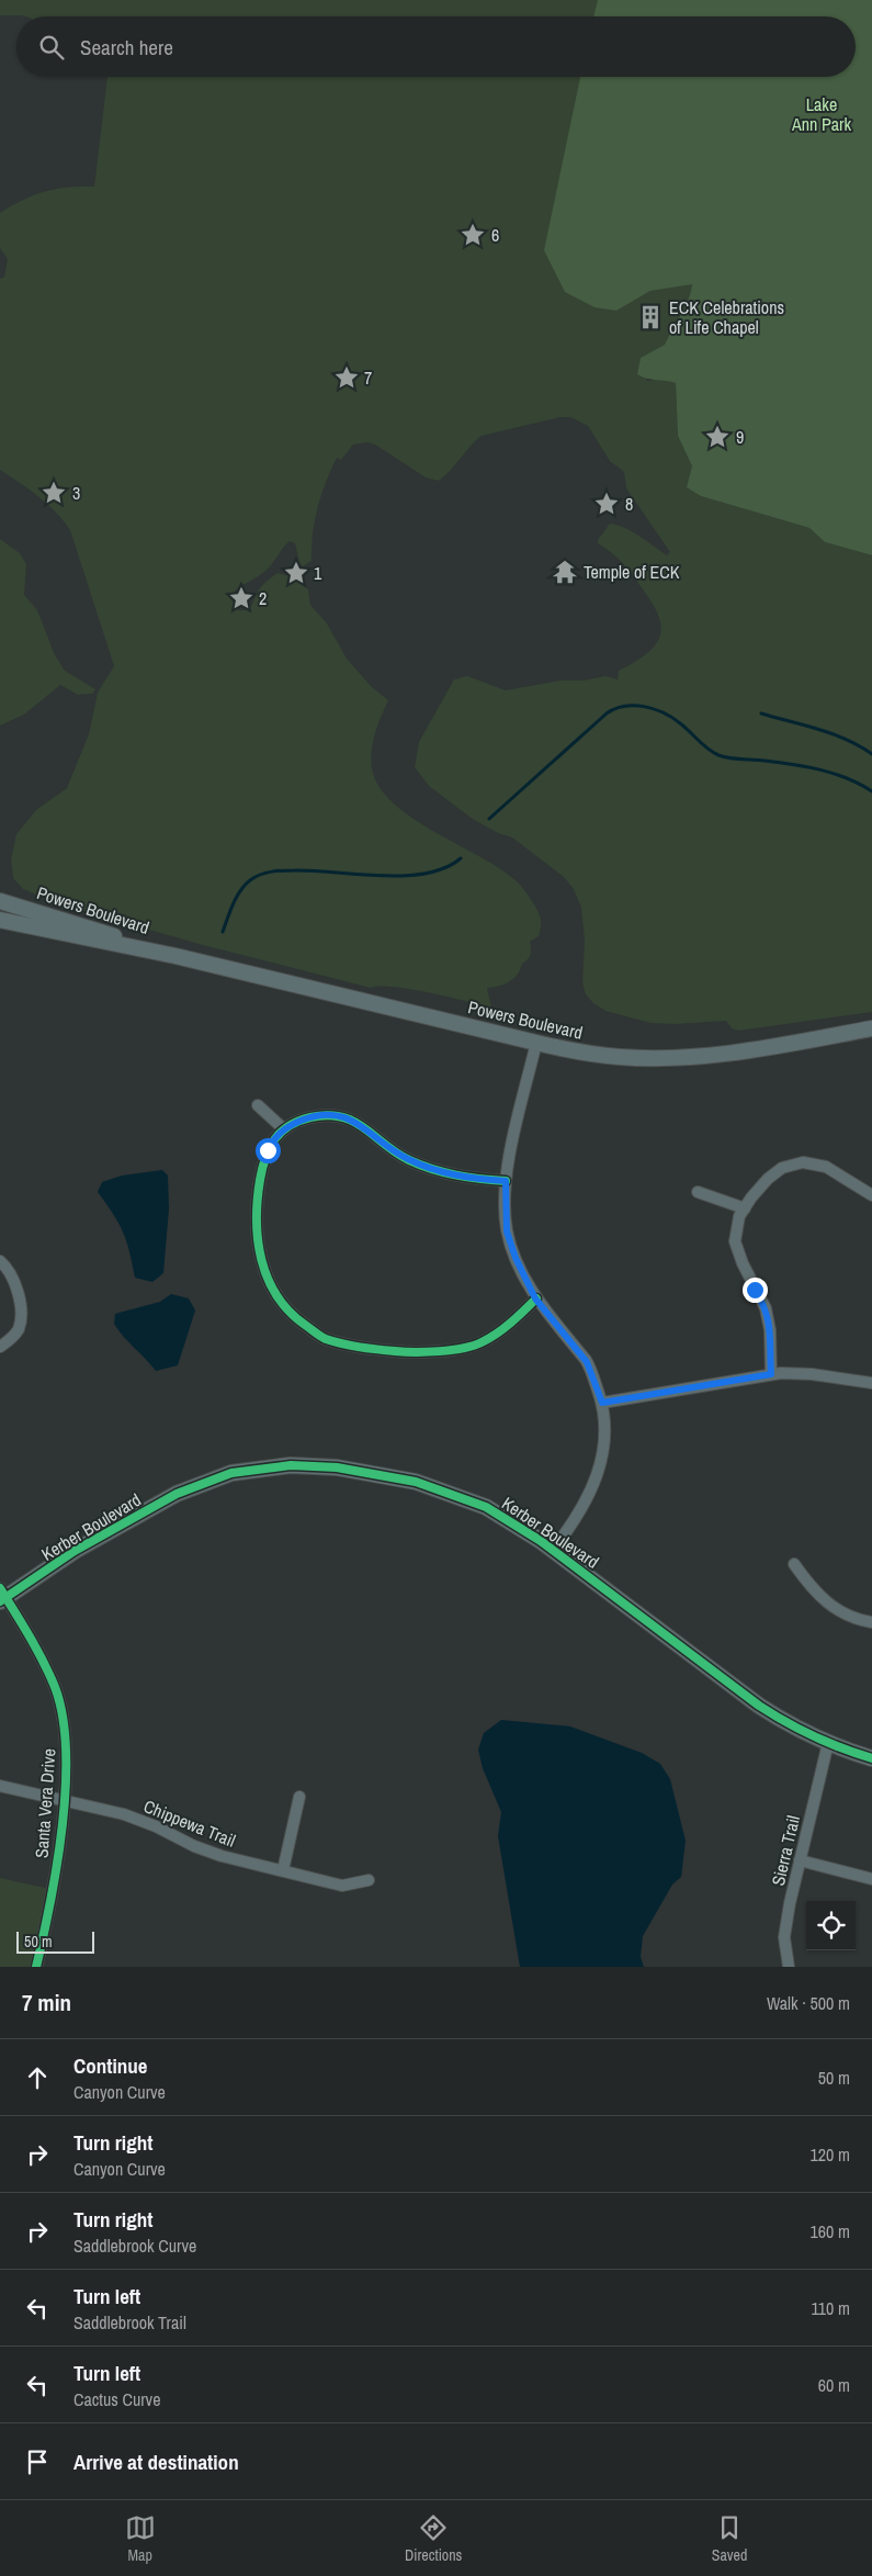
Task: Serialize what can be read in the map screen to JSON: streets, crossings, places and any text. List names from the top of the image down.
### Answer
{
  "streets": {
    "main road": ["Powers Boulevard", "Kerber Boulevard"],
    "street": ["Santa Vera Drive", "Chippewa Trail", "Sierra Trail"]
  },
  "crossings": [
    ["Kerber Boulevard", "Santa Vera Drive"],
    ["Kerber Boulevard", "Sierra Trail"],
    ["Santa Vera Drive", "Chippewa Trail"]
  ],
  "parks": ["Lake Ann Park"],
  "places": {
    "place": [
      "6",
      "7",
      "9",
      "3",
      "8",
      "1",
      "2"
    ],
    "building": ["ECK Celebrations of Life Chapel"],
    "temple": ["Temple of ECK"]
  },
  "scale_bar": "50 m",
  "page": {
    "search": "Search here",
    "scale": "50 m",
    "heading": ["7 min", "Walk · 500 m"],
    "list": [
      ["Continue", "Canyon Curve", "50 m"],
      ["Turn right", "Canyon Curve", "120 m"],
      ["Turn right", "Saddlebrook Curve", "160 m"],
      ["Turn left", "Saddlebrook Trail", "110 m"],
      ["Turn left", "Cactus Curve", "60 m"],
      "Arrive at destination"
    ],
    "nav": ["Map", "Directions", "Saved"]
  }
}
